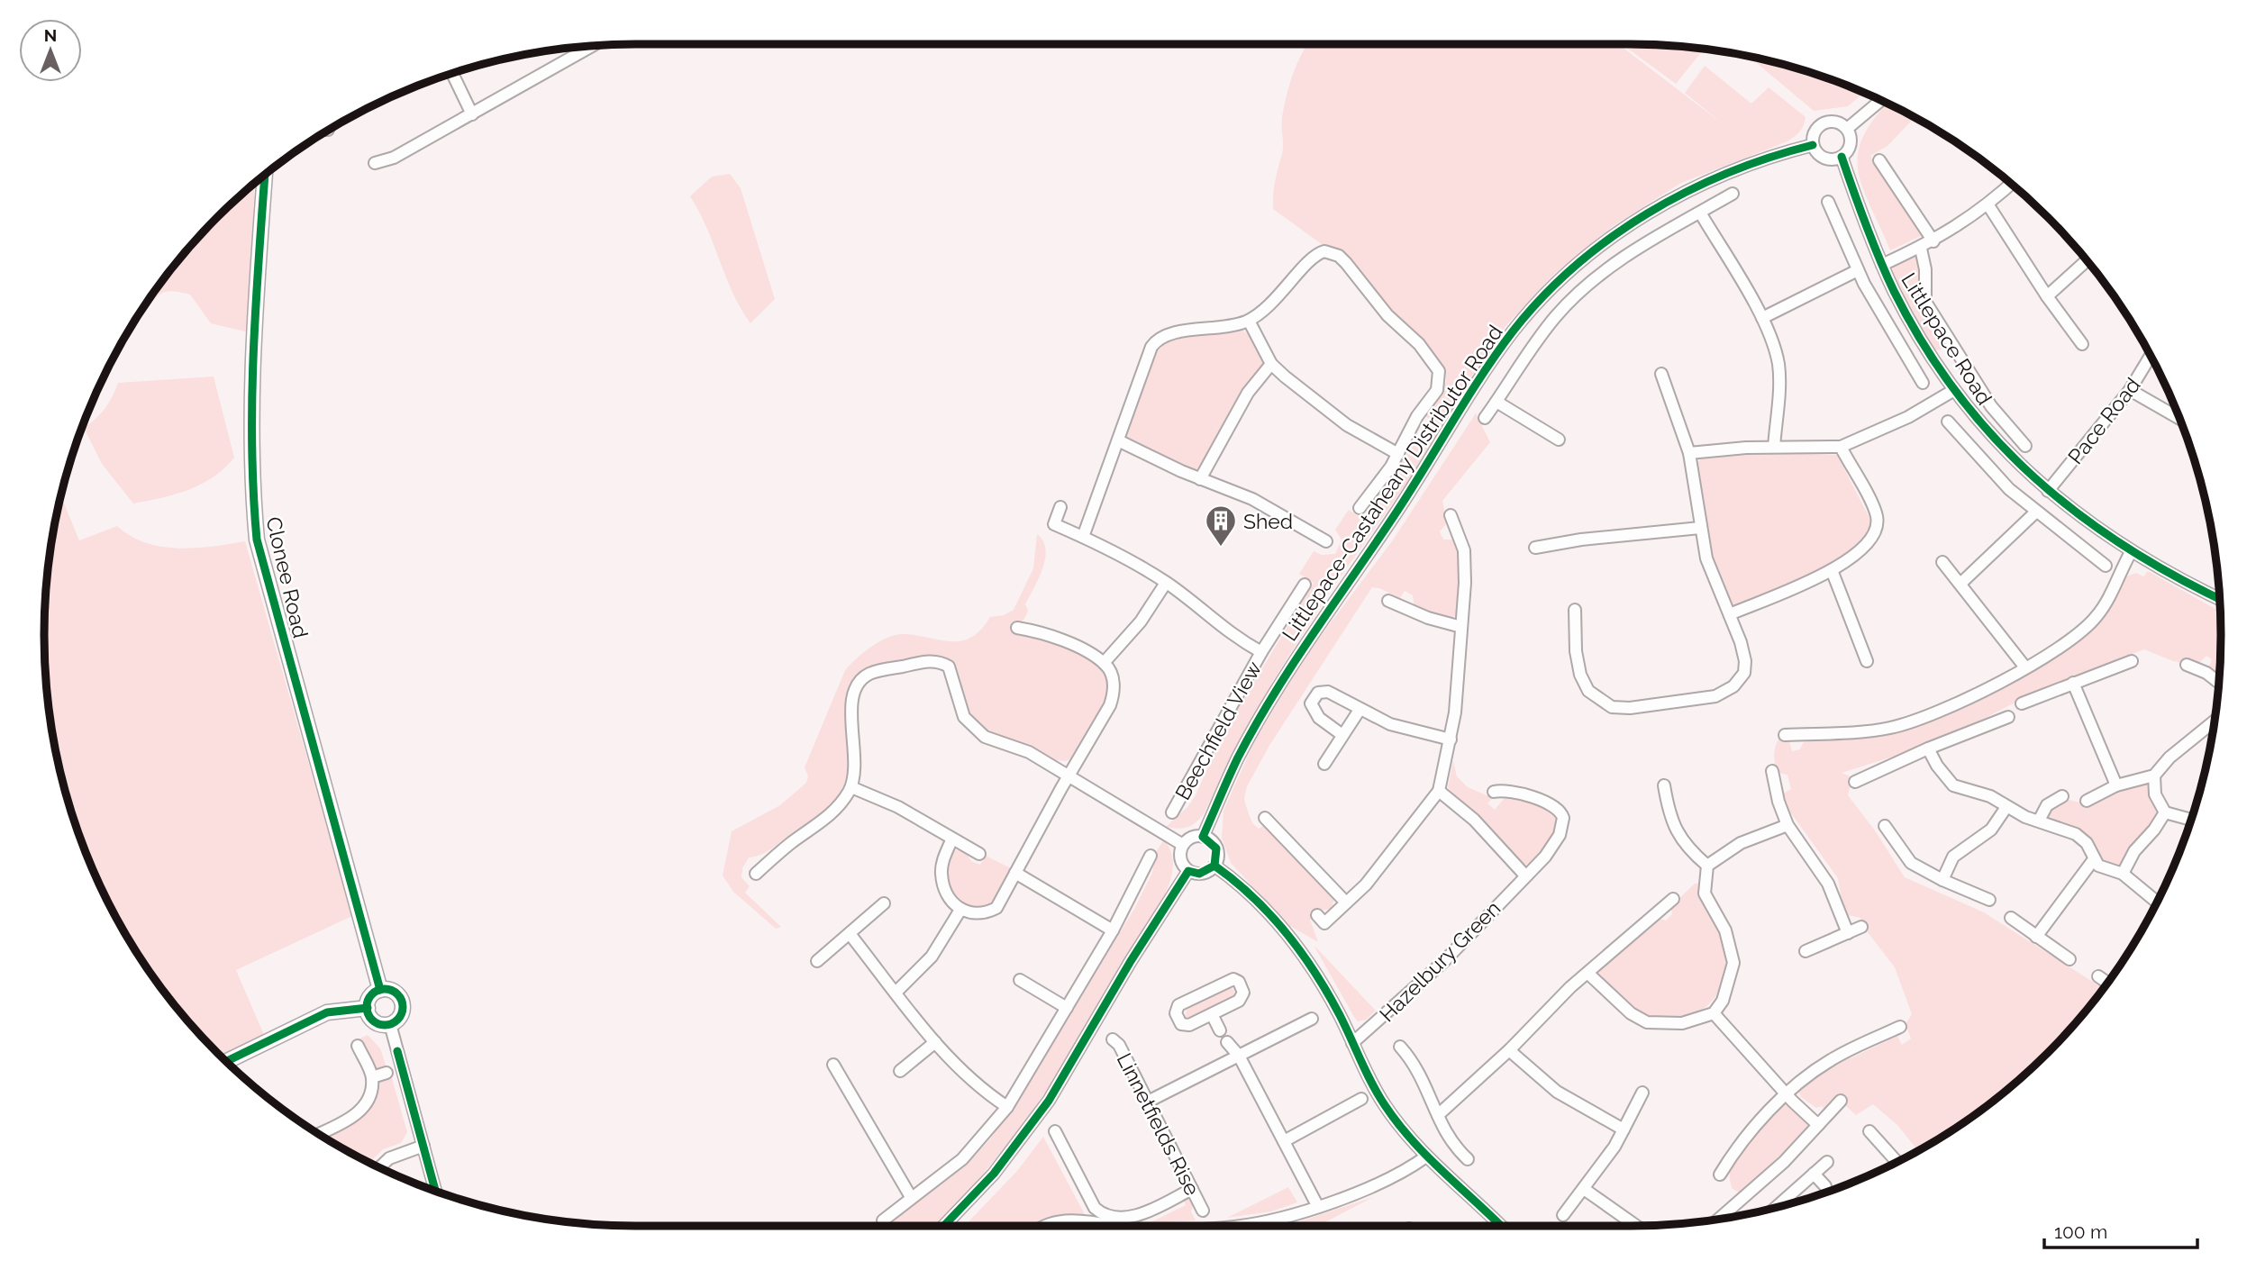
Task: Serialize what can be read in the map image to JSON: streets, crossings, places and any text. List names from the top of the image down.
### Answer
{
  "streets": {
    "main road": ["Clonee Road"],
    "street": [
      "Littlepace Road",
      "Pace Road",
      "Littlepace-Castaheany Distributor Road",
      "Beechfield View",
      "Hazelbury Green",
      "Linnetfields Rise"
    ]
  },
  "crossings": [
    ["Littlepace Road", "Pace Road"],
    ["Littlepace Road", "Littlepace-Castaheany Distributor Road"]
  ],
  "places": {
    "building": ["Shed"]
  },
  "scale_bar": "100 m",
  "north": "top"
}
